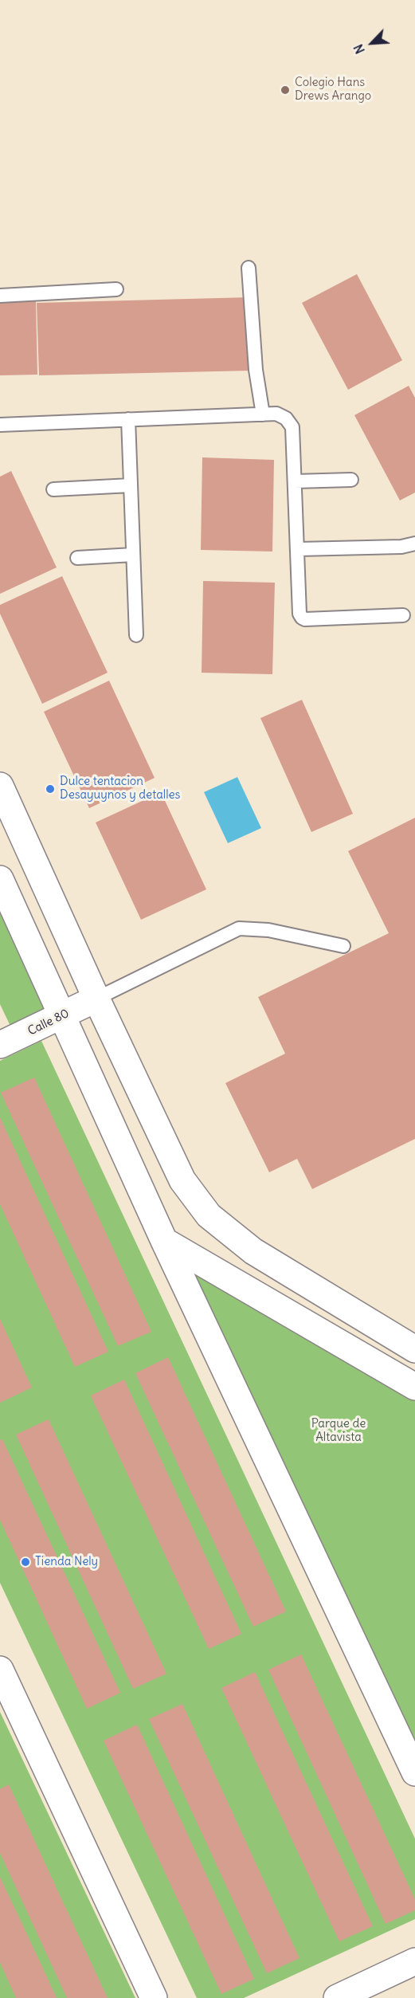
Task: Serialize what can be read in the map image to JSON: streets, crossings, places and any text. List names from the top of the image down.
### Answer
{
  "streets": {
    "street": ["Calle 80"]
  },
  "parks": ["Parque de Altavista"],
  "places": ["Colegio Hans Drews Arango", "Dulce tentacion Desayuynos y detalles", "Tienda Nely"],
  "north": "bottom left"
}
